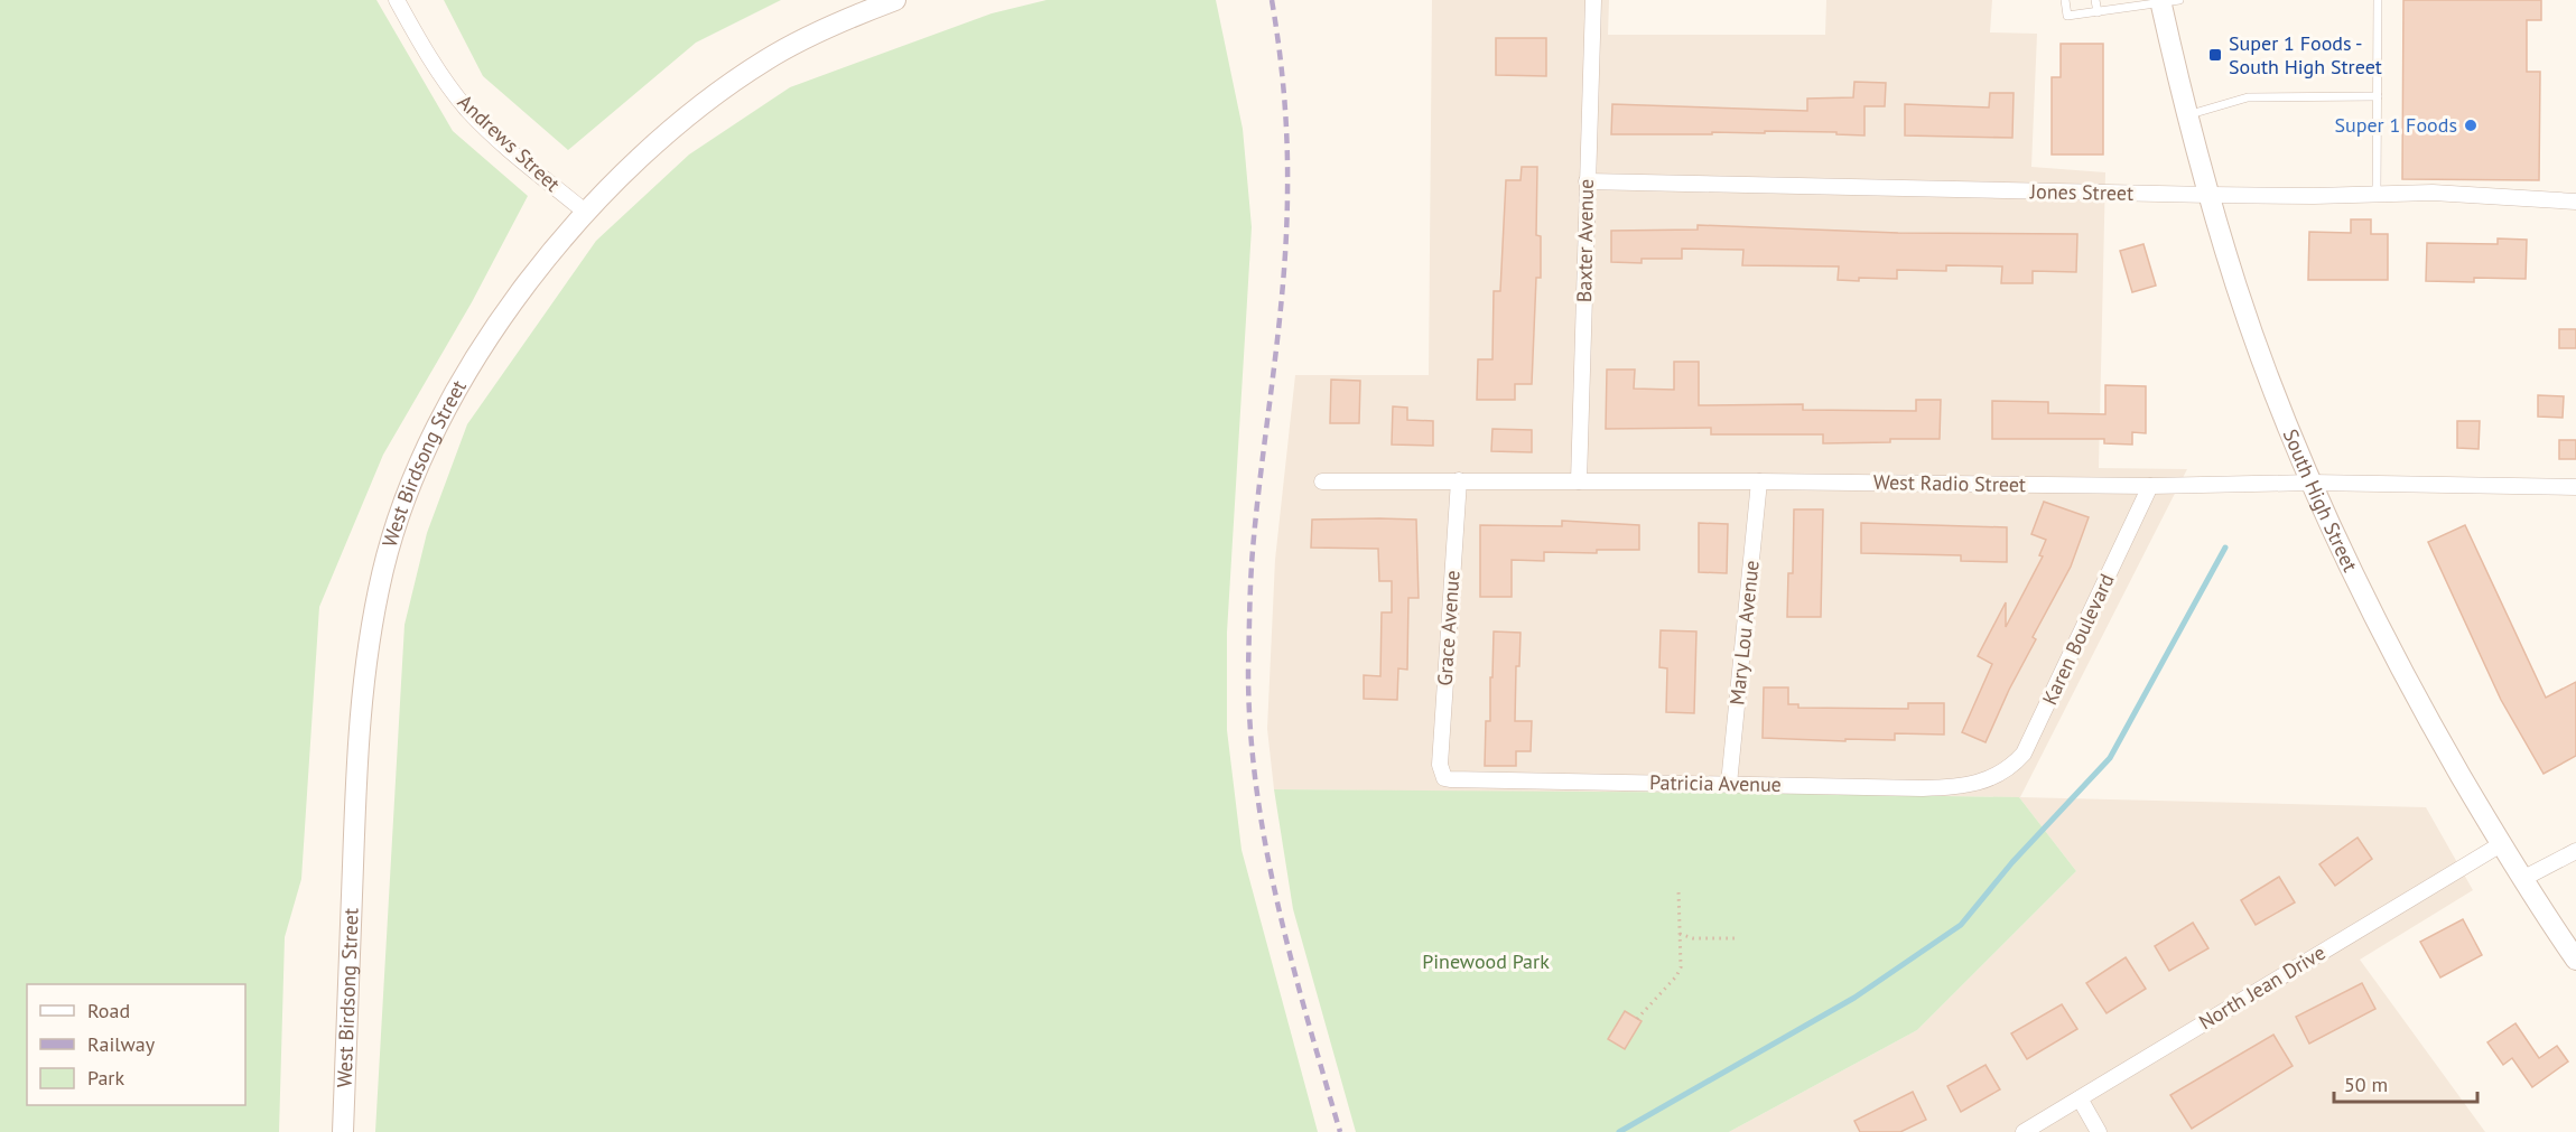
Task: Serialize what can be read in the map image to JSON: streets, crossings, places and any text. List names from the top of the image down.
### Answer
{
  "streets": {
    "street": [
      "Andrews Street",
      "Jones Street",
      "Baxter Avenue",
      "West Birdsong Street",
      "West Radio Street",
      "South High Street",
      "Grace Avenue",
      "Mary Lou Avenue",
      "Karen Boulevard",
      "Patricia Avenue",
      "North Jean Drive"
    ]
  },
  "crossings": [
    ["Andrews Street", "West Birdsong Street"],
    ["Jones Street", "Baxter Avenue"],
    ["Jones Street", "South High Street"],
    ["Baxter Avenue", "West Radio Street"],
    ["West Radio Street", "South High Street"],
    ["West Radio Street", "Grace Avenue"],
    ["West Radio Street", "Mary Lou Avenue"],
    ["West Radio Street", "Karen Boulevard"],
    ["South High Street", "North Jean Drive"],
    ["Grace Avenue", "Patricia Avenue"],
    ["Mary Lou Avenue", "Patricia Avenue"],
    ["Karen Boulevard", "Patricia Avenue"]
  ],
  "parks": ["Pinewood Park"],
  "places": {
    "transit": ["Super 1 Foods - South High Street"],
    "other": ["Super 1 Foods"]
  },
  "legend": ["Road", "Railway", "Park"],
  "scale_bar": "50 m"
}
